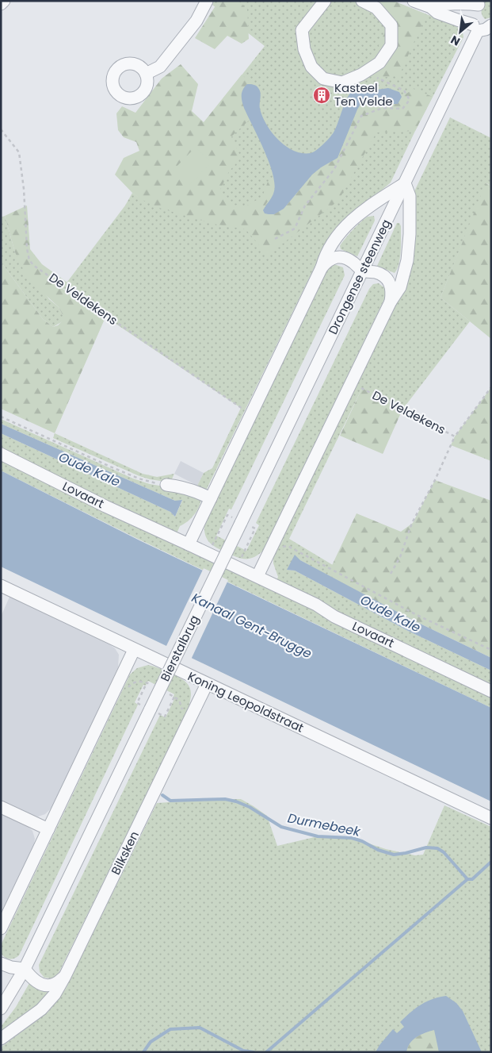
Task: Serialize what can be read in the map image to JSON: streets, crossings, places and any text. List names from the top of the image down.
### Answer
{
  "streets": {
    "street": [
      "Drongense steenweg",
      "Lovaart",
      "Bierstalbrug",
      "Koning Leopoldstraat",
      "Bilksken"
    ],
    "path": ["De Veldekens"]
  },
  "crossings": [
    ["Drongense steenweg", "Bierstalbrug"],
    ["Koning Leopoldstraat", "Bilksken"]
  ],
  "water": ["Oude Kale", "Kanaal Gent-Brugge", "Durmebeek"],
  "places": {
    "building": ["Kasteel Ten Velde"]
  },
  "north": "bottom left"
}
